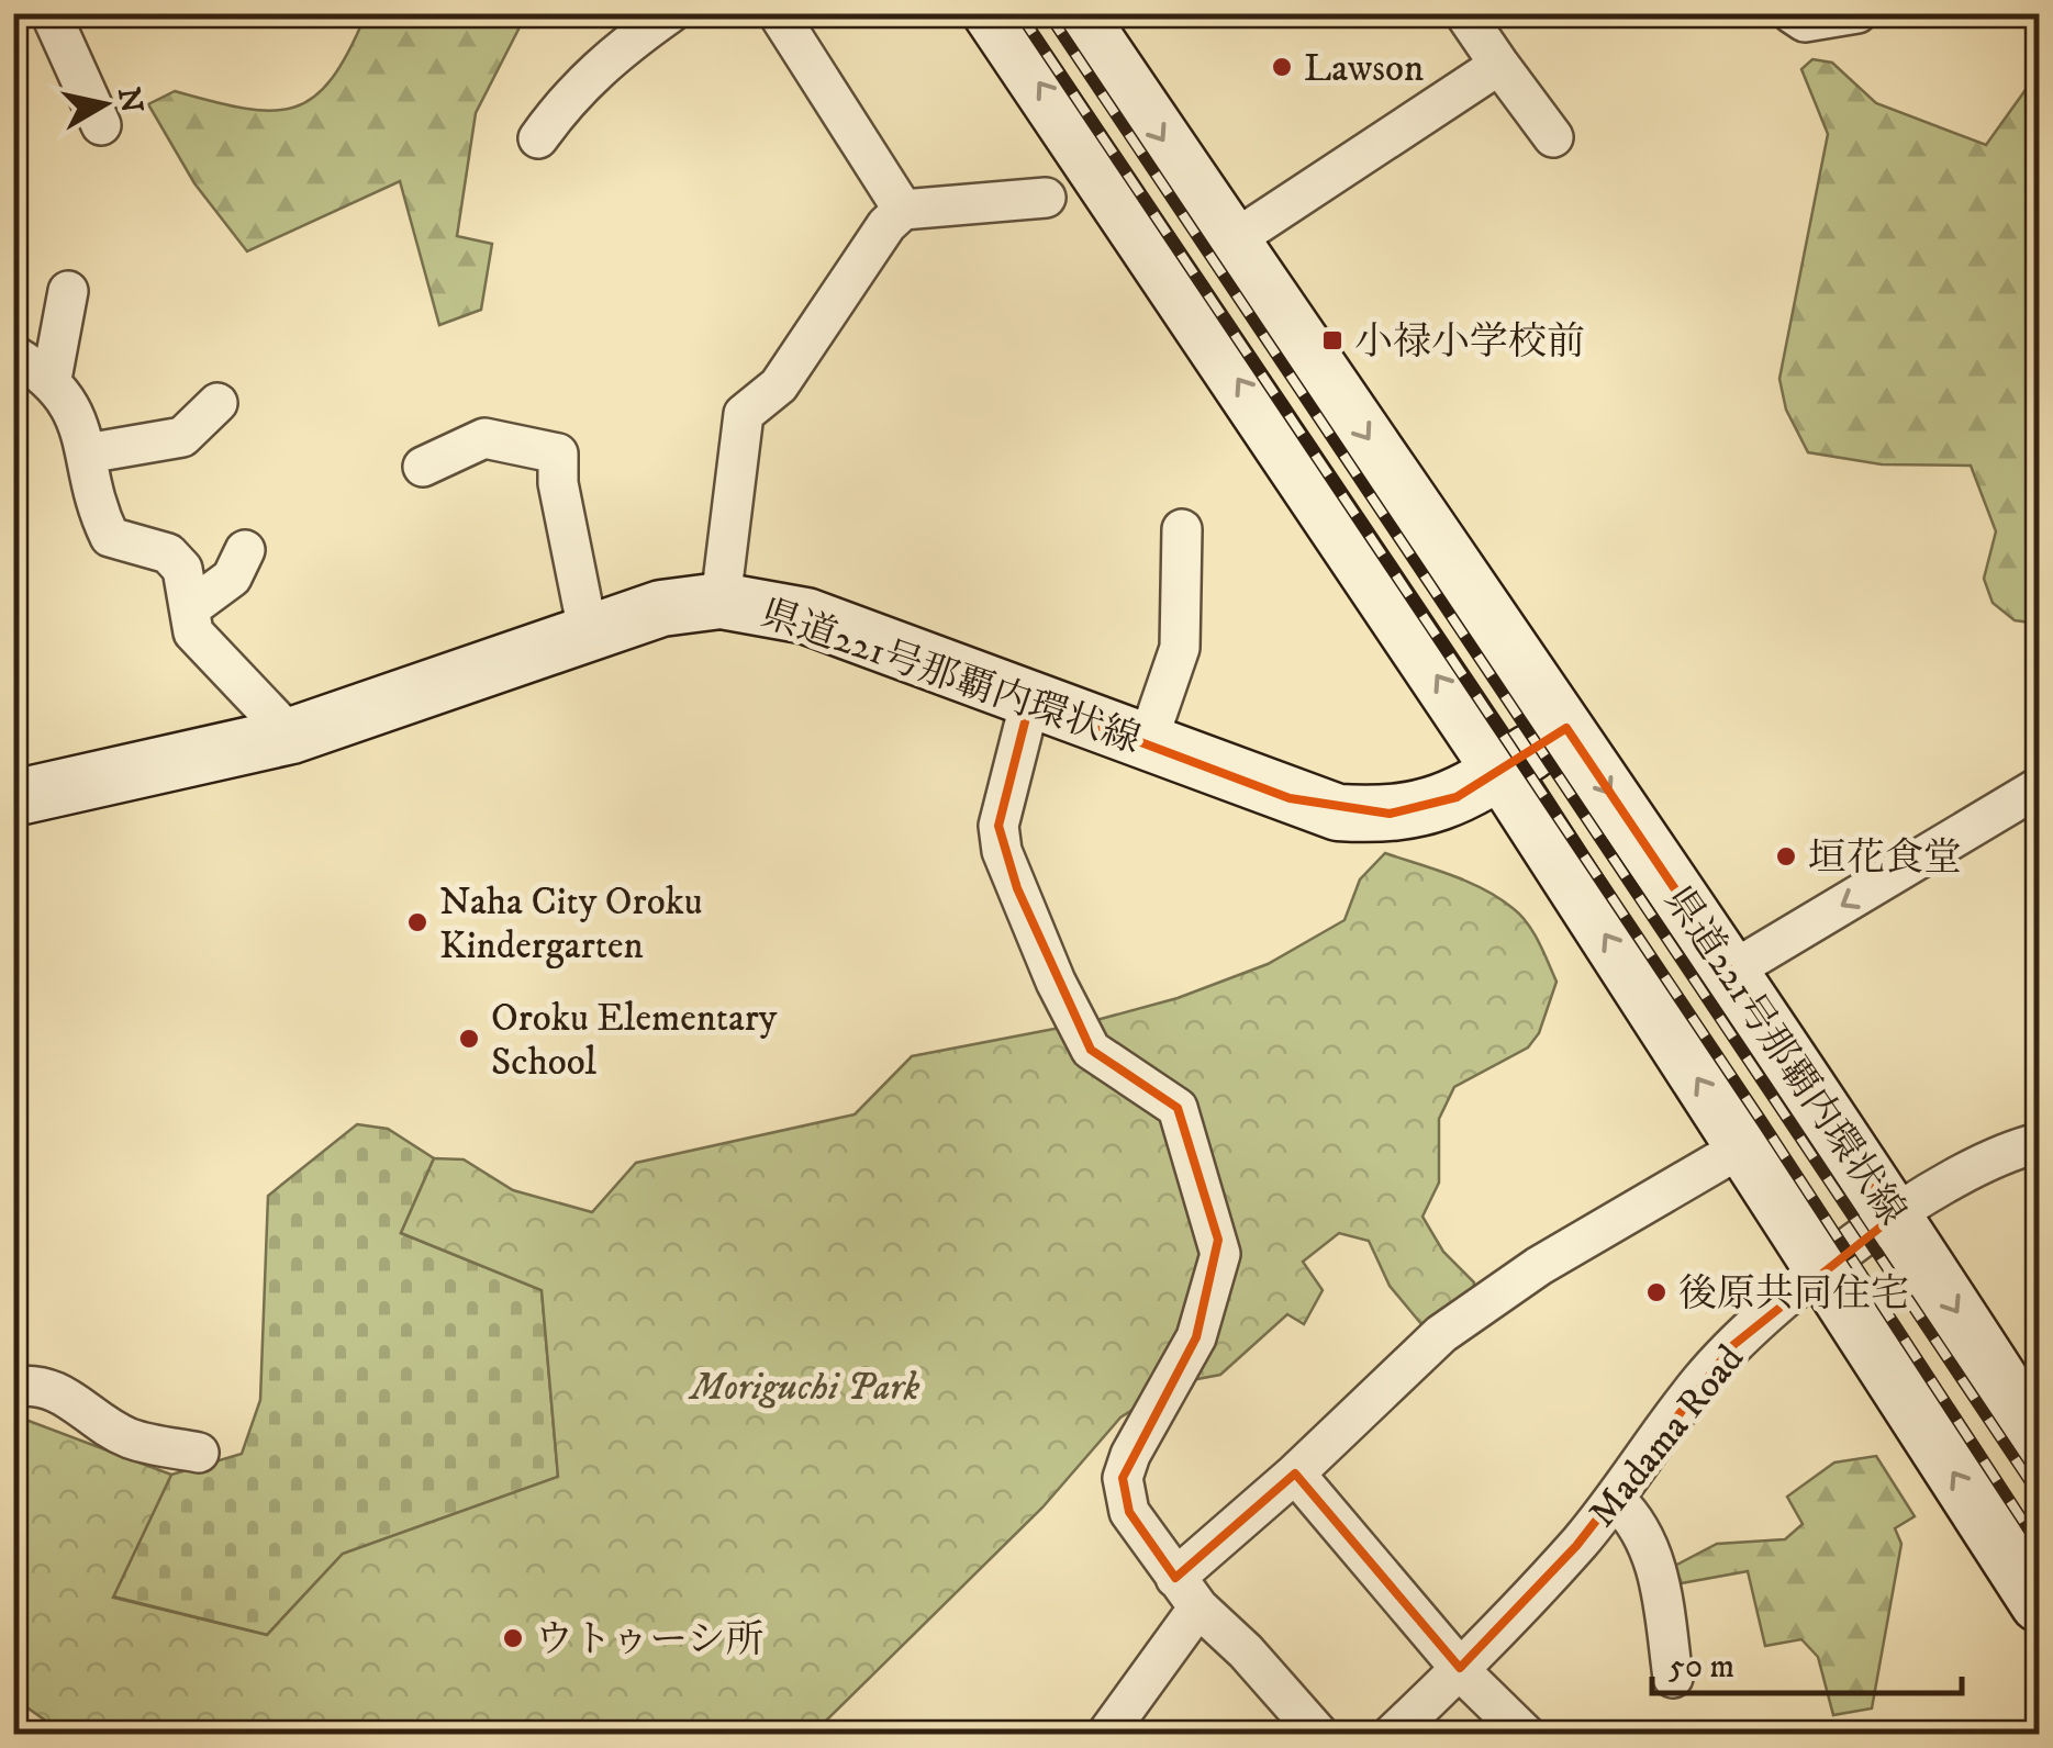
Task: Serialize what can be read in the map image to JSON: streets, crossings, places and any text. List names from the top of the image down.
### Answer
{
  "streets": {
    "main road": ["県道221号那覇内環状線"],
    "street": ["Madama Road"]
  },
  "crossings": [
    ["県道221号那覇内環状線", "Madama Road"]
  ],
  "parks": ["Moriguchi Park"],
  "places": {
    "other": [
      "Lawson",
      "垣花食堂",
      "Naha City Oroku Kindergarten",
      "Oroku Elementary School",
      "後原共同住宅",
      "ウトゥーシ所"
    ],
    "transit": ["小禄小学校前"]
  },
  "scale_bar": "50 m",
  "north": "right"
}
